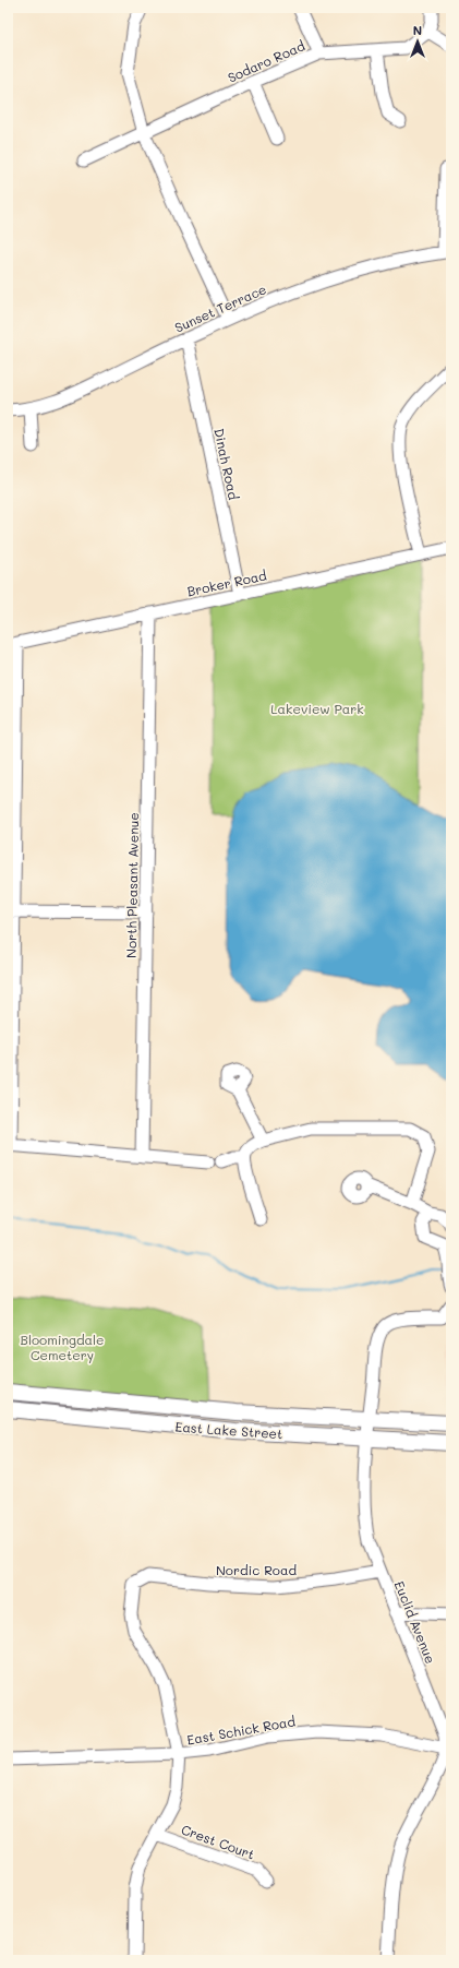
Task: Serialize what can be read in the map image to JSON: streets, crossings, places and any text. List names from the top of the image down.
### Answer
{
  "streets": {
    "main road": ["East Lake Street"],
    "street": [
      "Sodaro Road",
      "Sunset Terrace",
      "Dinah Road",
      "Broker Road",
      "North Pleasant Avenue",
      "Nordic Road",
      "Euclid Avenue",
      "East Schick Road",
      "Crest Court"
    ]
  },
  "crossings": [
    ["Sunset Terrace", "Dinah Road"],
    ["Dinah Road", "Broker Road"],
    ["Broker Road", "North Pleasant Avenue"],
    ["East Lake Street", "Euclid Avenue"],
    ["Nordic Road", "Euclid Avenue"],
    ["Nordic Road", "East Schick Road"],
    ["Euclid Avenue", "East Schick Road"]
  ],
  "parks": ["Lakeview Park", "Bloomingdale Cemetery"],
  "north": "top"
}
